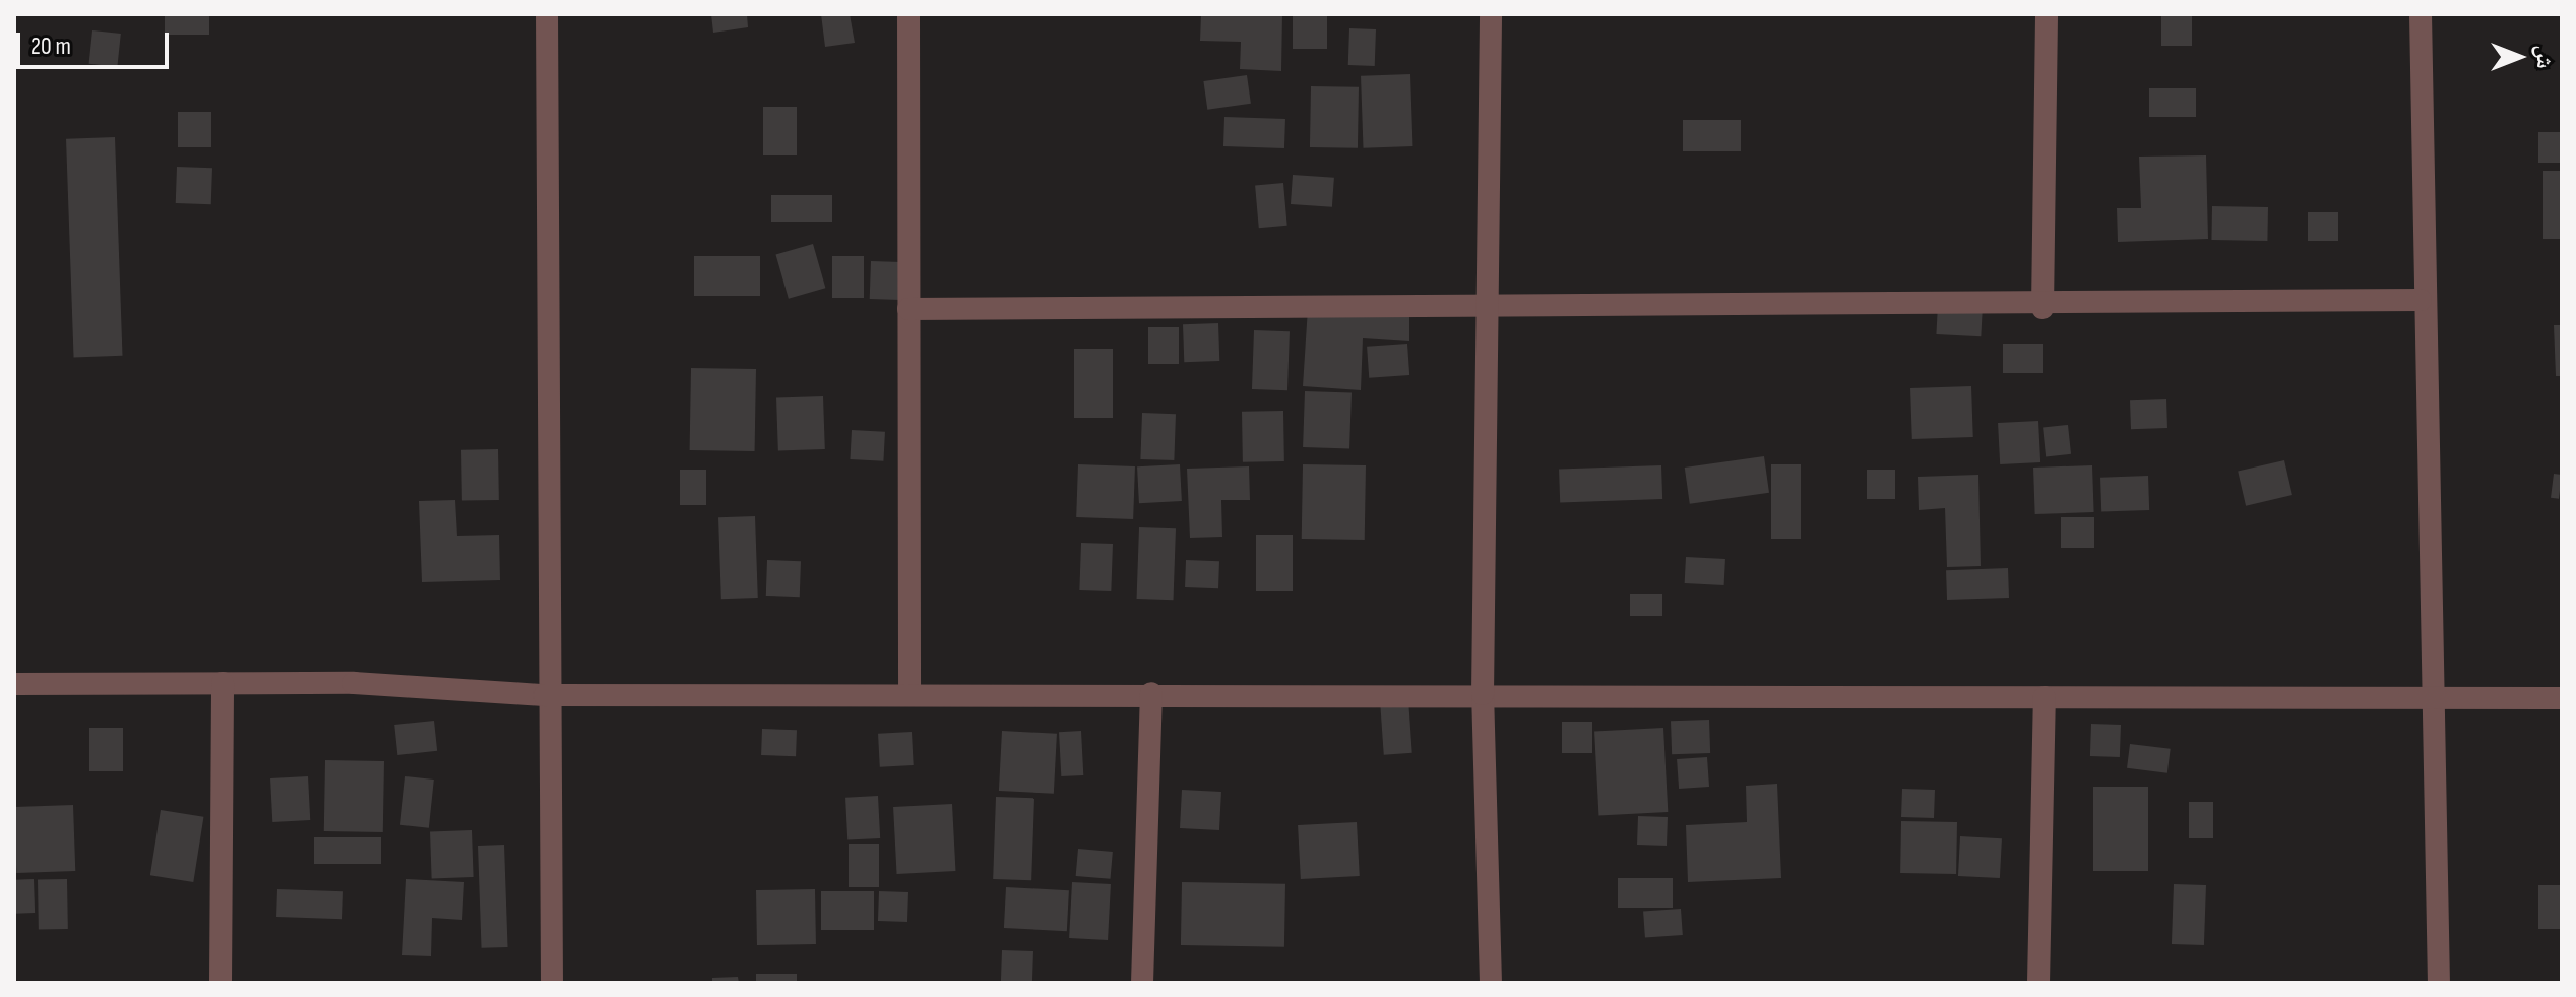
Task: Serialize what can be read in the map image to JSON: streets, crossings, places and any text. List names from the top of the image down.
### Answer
{
  "scale_bar": "20 m",
  "north": "right"
}
